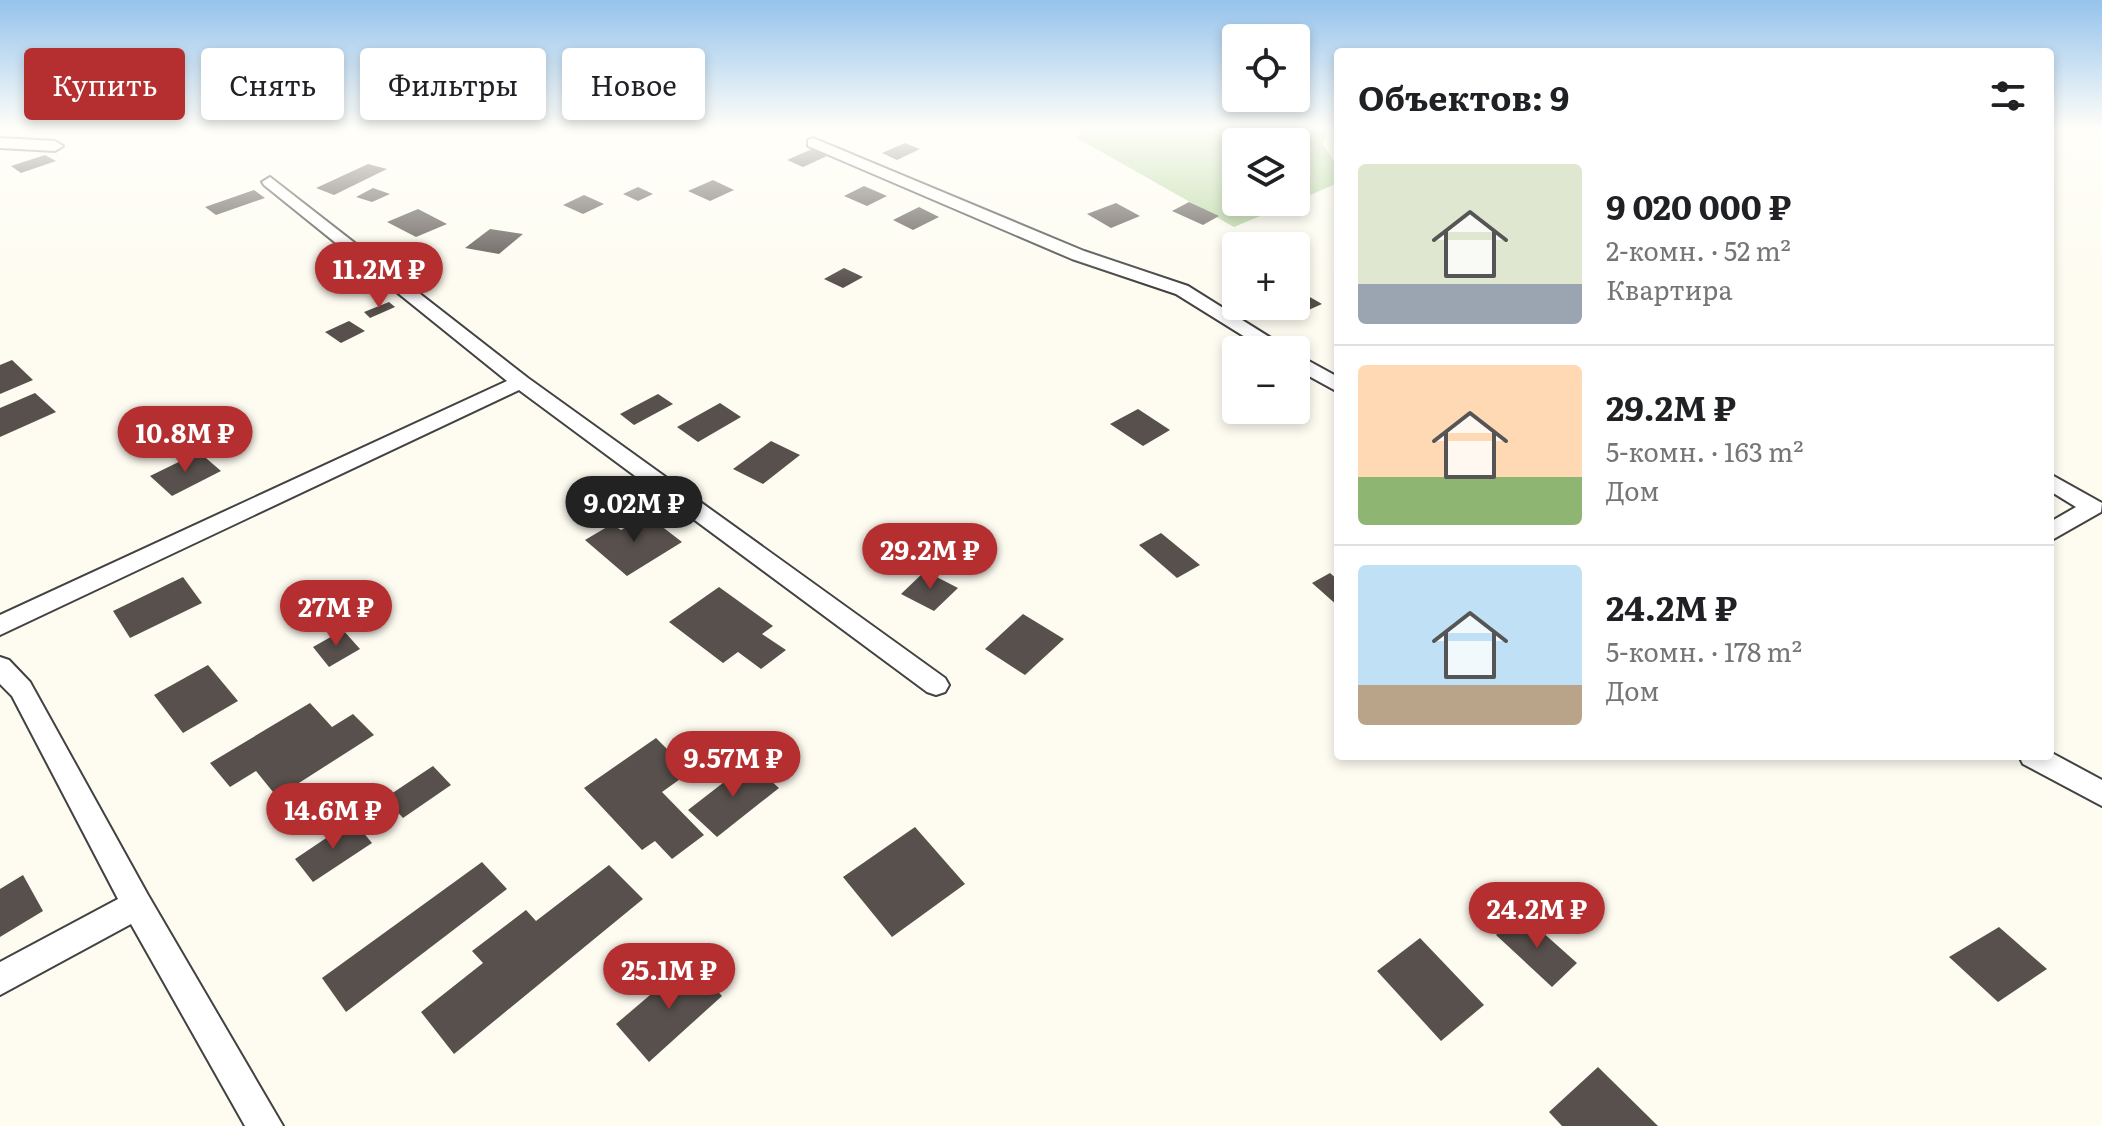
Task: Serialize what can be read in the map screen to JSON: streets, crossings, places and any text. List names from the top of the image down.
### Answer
{
  "page": {
    "map_buttons": ["+", "−"],
    "chip": [
      "Купить",
      "Снять",
      "Фильтры",
      "Новое"
    ],
    "heading": "Объектов: 9",
    "list": [
      {
        "name": "9 020 000 ₽",
        "note": "2-комн. · 52 m² · Квартира"
      },
      {
        "name": "29.2M ₽",
        "note": "5-комн. · 163 m² · Дом"
      },
      {
        "name": "24.2M ₽",
        "note": "5-комн. · 178 m² · Дом"
      }
    ],
    "price": [
      "11.2M ₽",
      "10.8M ₽",
      "9.02M ₽",
      "29.2M ₽",
      "27M ₽",
      "9.57M ₽",
      "14.6M ₽",
      "24.2M ₽",
      "25.1M ₽"
    ]
  }
}
